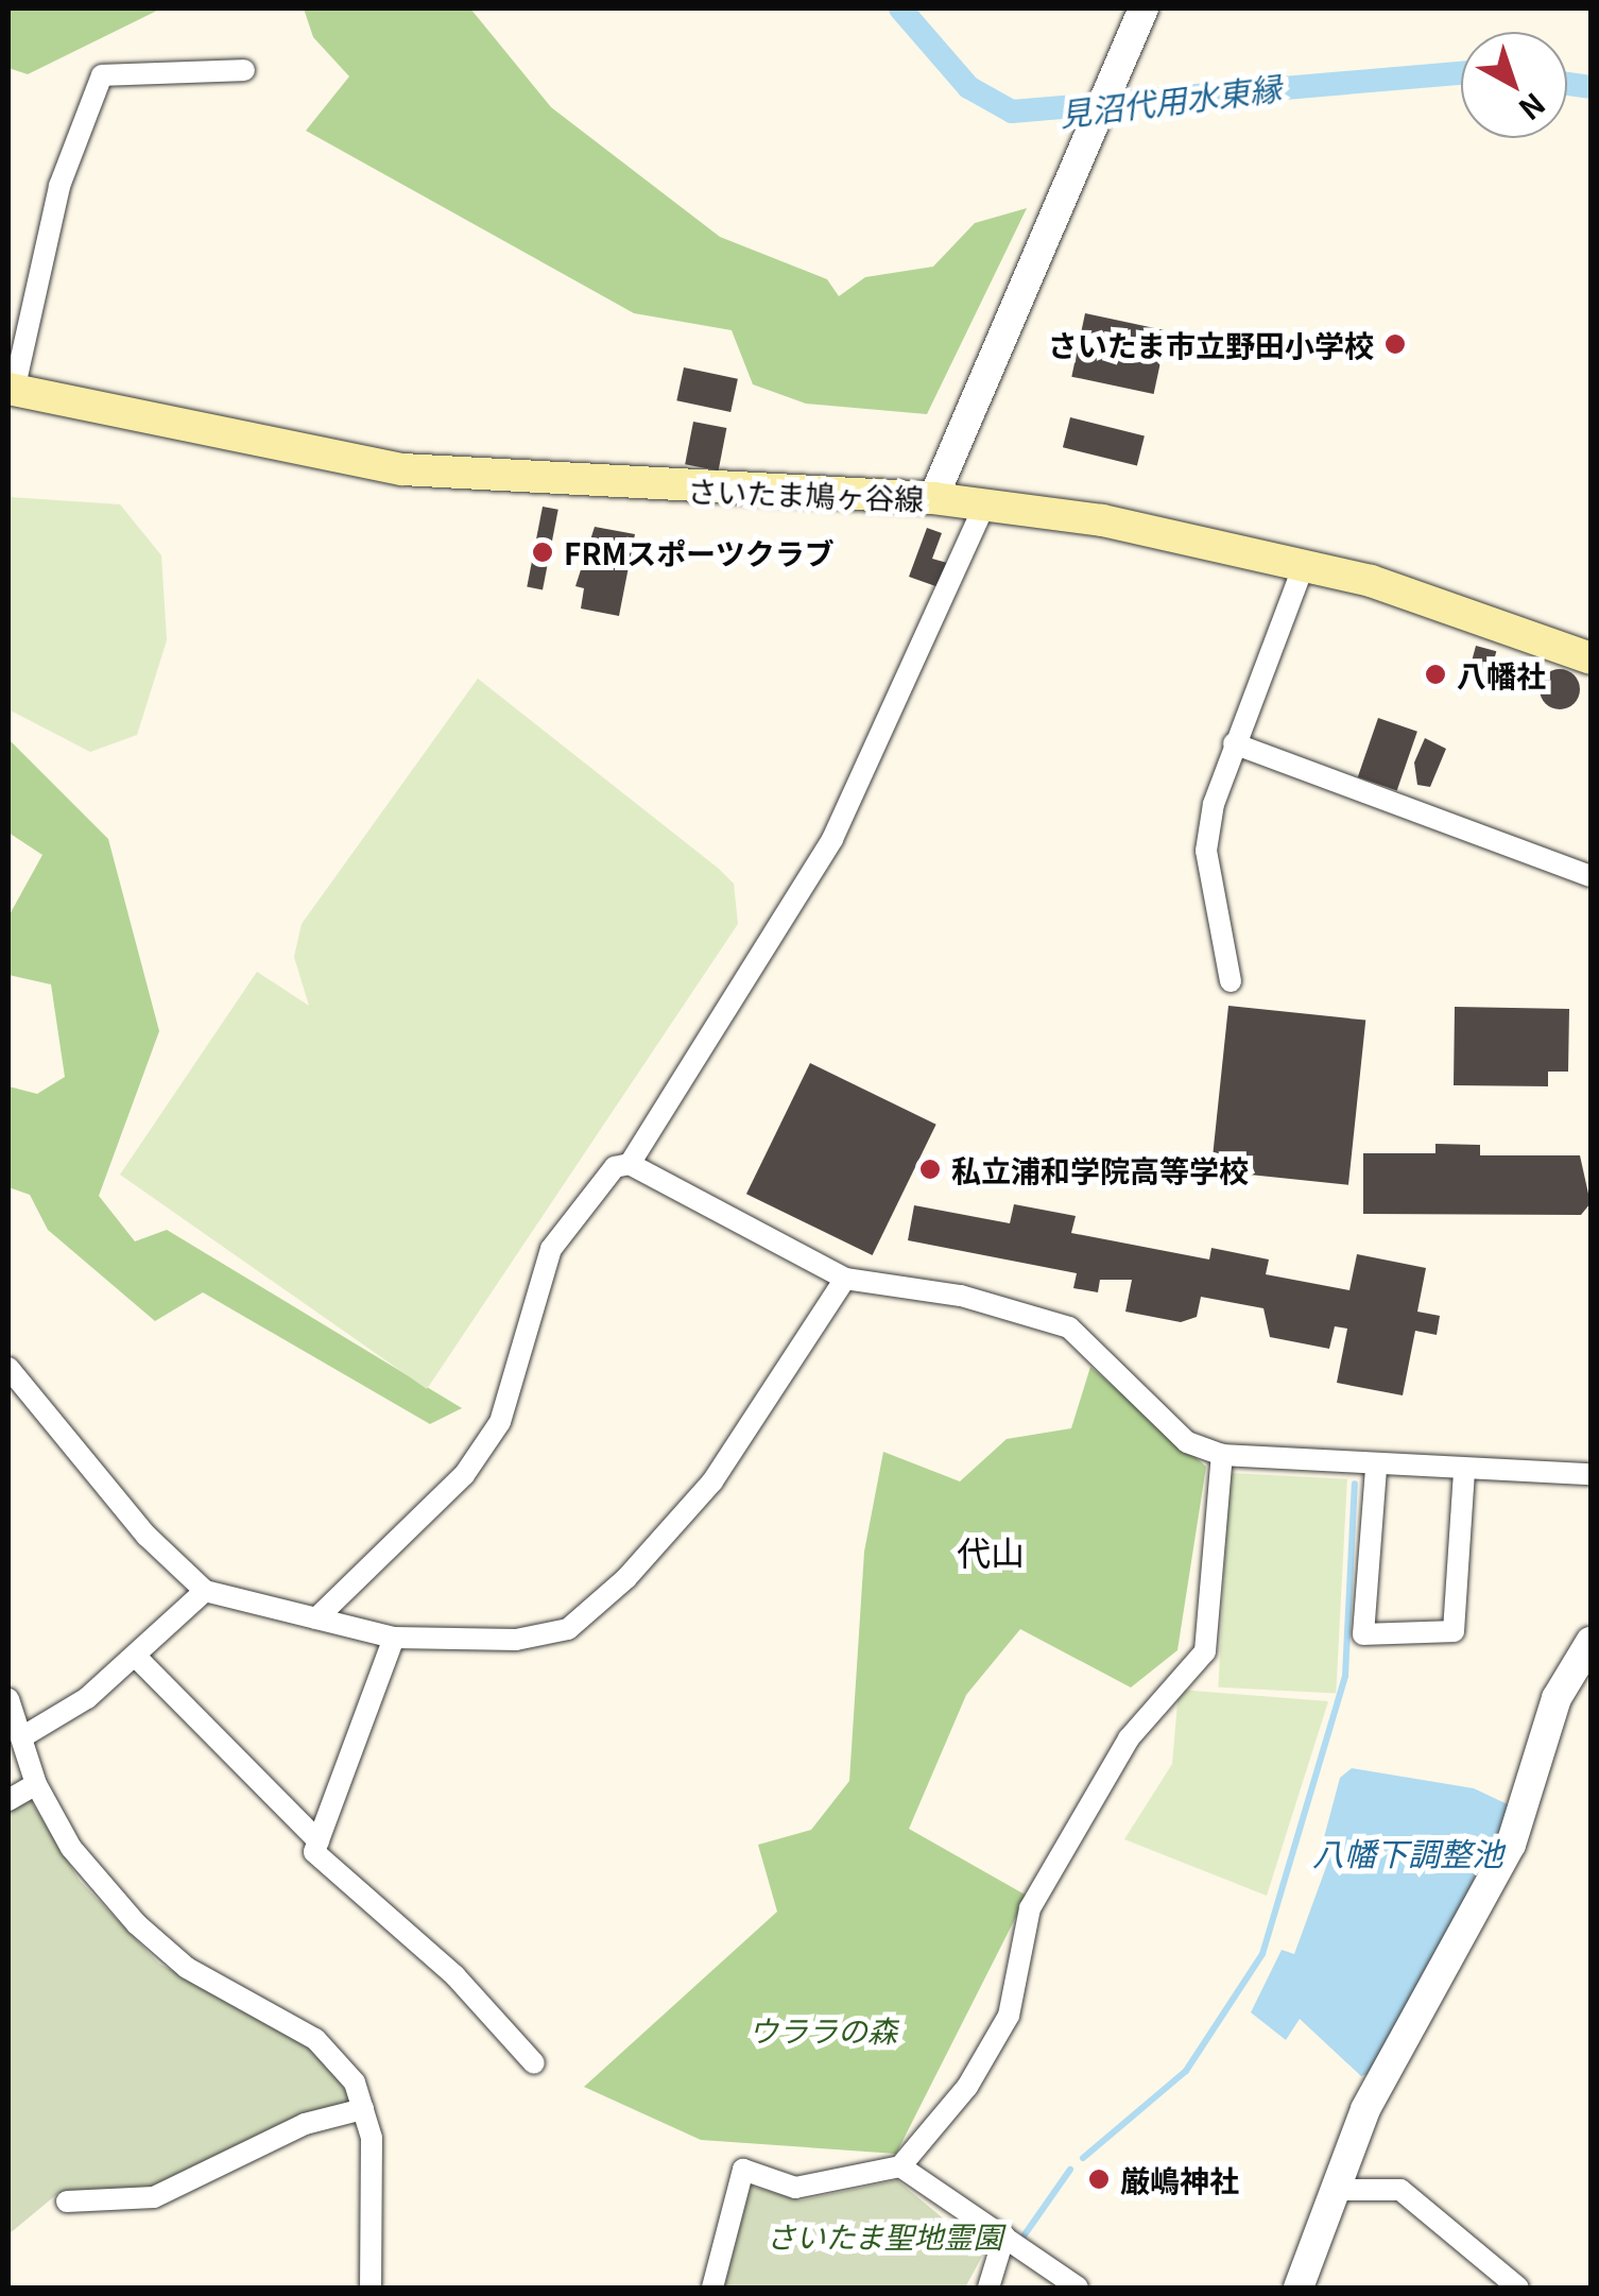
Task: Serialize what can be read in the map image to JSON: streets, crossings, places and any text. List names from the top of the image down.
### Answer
{
  "streets": {
    "main road": ["さいたま鳩ヶ谷線"]
  },
  "districts": ["代山"],
  "water": ["見沼代用水東縁", "八幡下調整池"],
  "parks": ["ウララの森", "さいたま聖地霊園"],
  "places": [
    "さいたま市立野田小学校",
    "FRMスポーツクラブ",
    "八幡社",
    "私立浦和学院高等学校",
    "厳嶋神社"
  ],
  "north": "bottom right"
}
